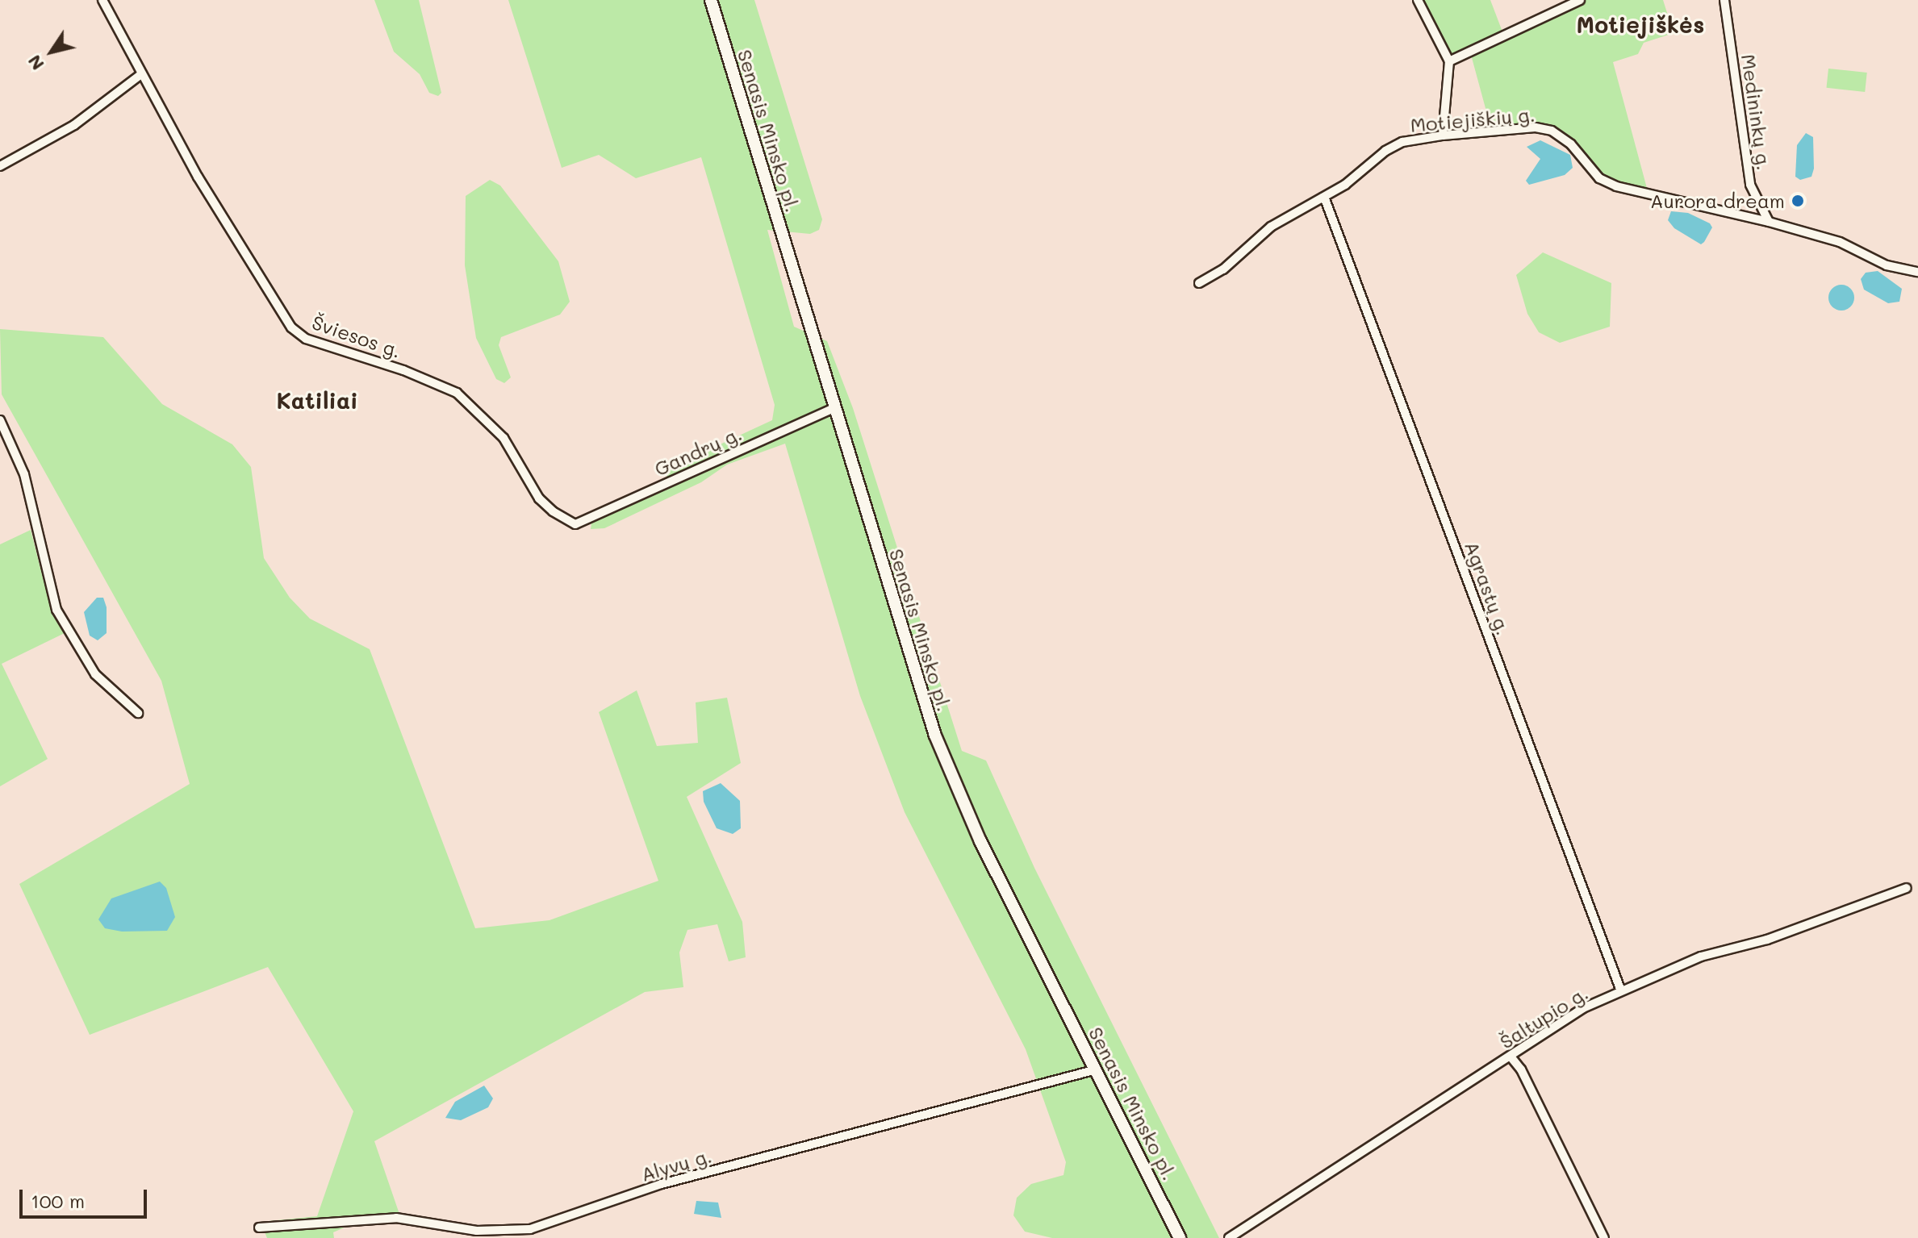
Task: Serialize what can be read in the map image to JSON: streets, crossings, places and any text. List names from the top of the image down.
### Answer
{
  "streets": {
    "main road": ["Senasis Minsko pl."],
    "street": [
      "Medininkų g.",
      "Motiejiškių g.",
      "Šviesos g.",
      "Gandrų g.",
      "Agrastų g.",
      "Šaltupio g.",
      "Alyvų g."
    ]
  },
  "crossings": [
    ["Medininkų g.", "Motiejiškių g."],
    ["Motiejiškių g.", "Agrastų g."],
    ["Senasis Minsko pl.", "Gandrų g."],
    ["Senasis Minsko pl.", "Alyvų g."],
    ["Šviesos g.", "Gandrų g."],
    ["Agrastų g.", "Šaltupio g."]
  ],
  "districts": ["Motiejiškės", "Katiliai"],
  "places": ["Aurora dream"],
  "scale_bar": "100 m",
  "north": "bottom left"
}
